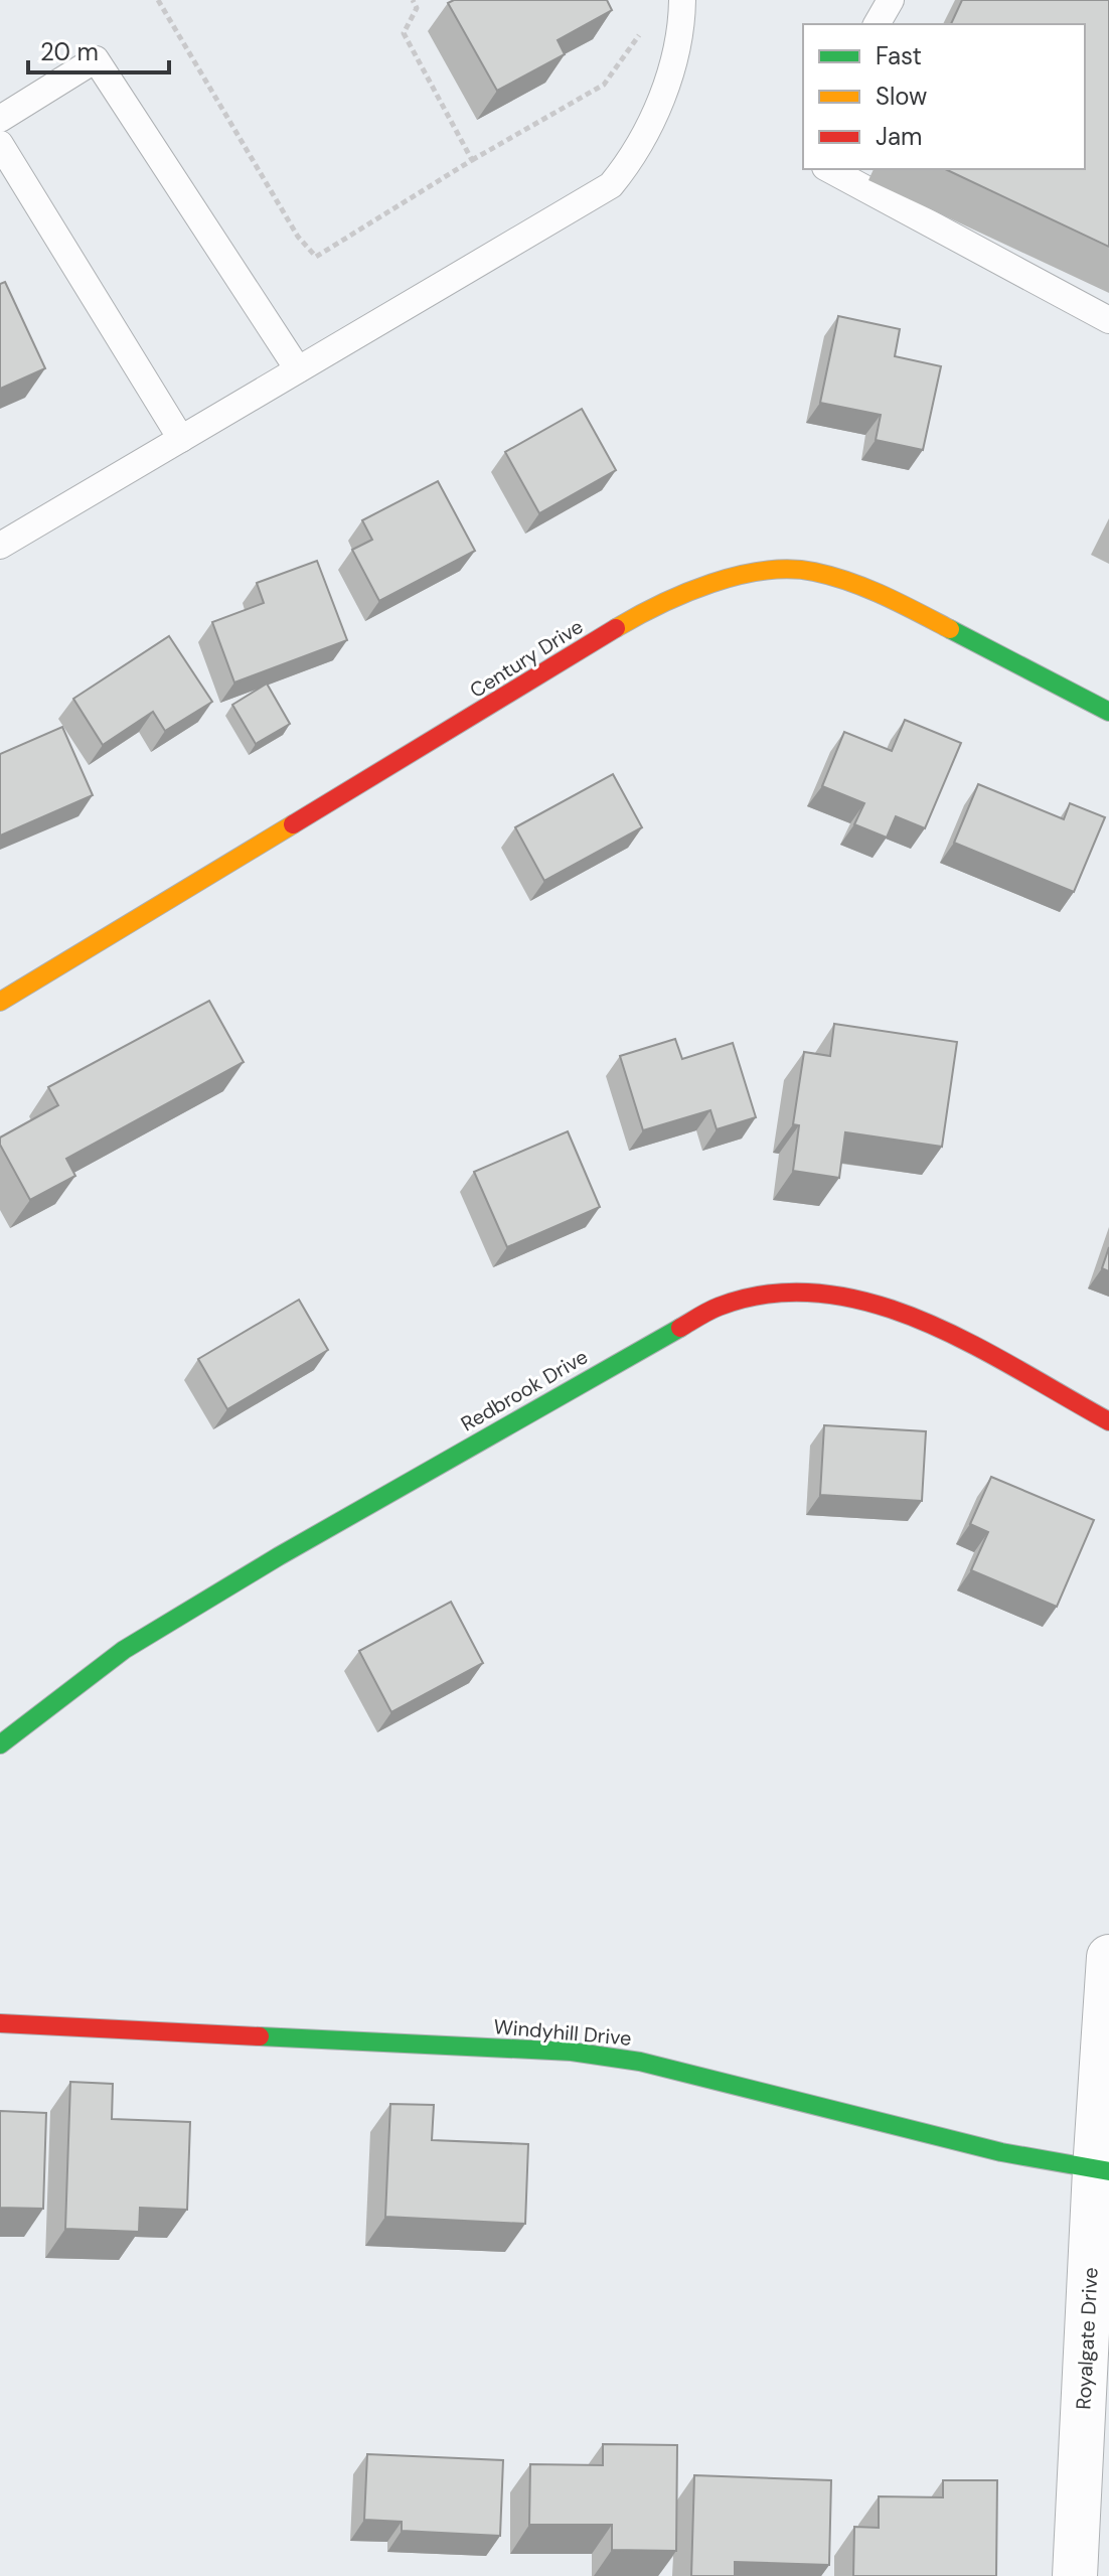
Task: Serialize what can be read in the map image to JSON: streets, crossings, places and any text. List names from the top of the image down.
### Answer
{
  "streets": {
    "street": [
      "Century Drive",
      "Redbrook Drive",
      "Windyhill Drive",
      "Royalgate Drive"
    ]
  },
  "crossings": [
    ["Windyhill Drive", "Royalgate Drive"]
  ],
  "legend": ["Fast", "Slow", "Jam"],
  "scale_bar": "20 m"
}
